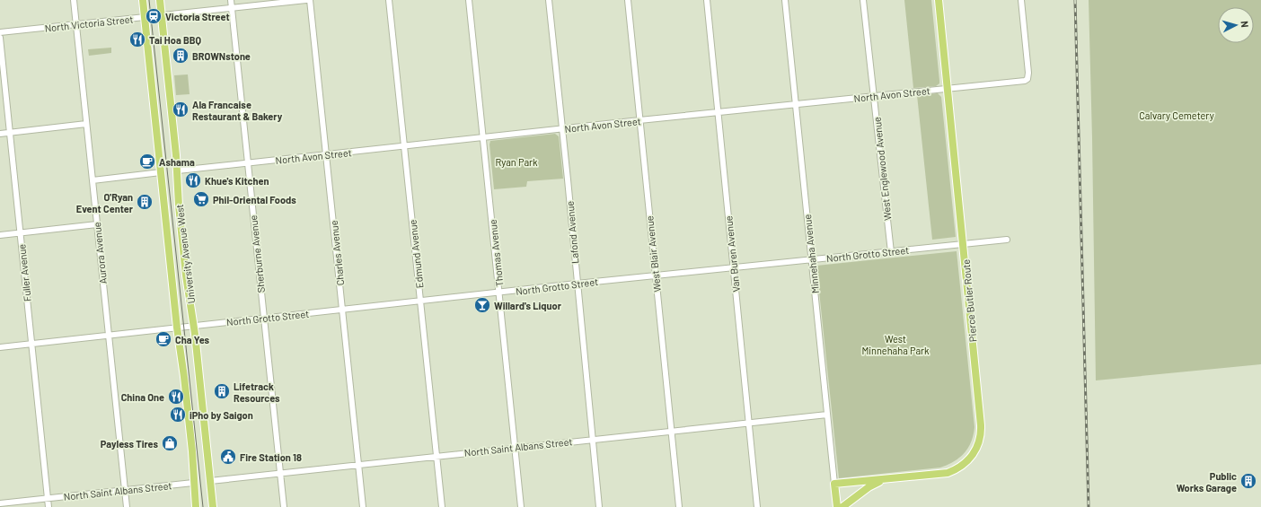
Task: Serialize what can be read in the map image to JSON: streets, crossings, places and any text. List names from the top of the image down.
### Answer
{
  "streets": {
    "main road": ["University Avenue West", "Minnehaha Avenue", "Pierce Butler Route"],
    "street": [
      "North Victoria Street",
      "North Avon Street",
      "West Englewood Avenue",
      "Lafond Avenue",
      "Aurora Avenue",
      "Charles Avenue",
      "Thomas Avenue",
      "Sherburne Avenue",
      "Edmund Avenue",
      "West Blair Avenue",
      "Van Buren Avenue",
      "North Grotto Street",
      "Fuller Avenue",
      "North Saint Albans Street"
    ]
  },
  "crossings": [
    ["North Victoria Street", "Aurora Avenue"],
    ["North Victoria Street", "University Avenue West"],
    ["North Victoria Street", "Sherburne Avenue"],
    ["North Avon Street", "West Englewood Avenue"],
    ["North Avon Street", "Lafond Avenue"],
    ["North Avon Street", "Charles Avenue"],
    ["North Avon Street", "Thomas Avenue"],
    ["North Avon Street", "University Avenue West"],
    ["North Avon Street", "Sherburne Avenue"],
    ["North Avon Street", "Edmund Avenue"],
    ["North Avon Street", "West Blair Avenue"],
    ["North Avon Street", "Van Buren Avenue"],
    ["North Avon Street", "Minnehaha Avenue"],
    ["North Avon Street", "Pierce Butler Route"],
    ["West Englewood Avenue", "North Grotto Street"],
    ["Lafond Avenue", "North Grotto Street"],
    ["Lafond Avenue", "North Saint Albans Street"],
    ["Aurora Avenue", "North Grotto Street"],
    ["Aurora Avenue", "North Saint Albans Street"],
    ["Charles Avenue", "North Grotto Street"],
    ["Charles Avenue", "North Saint Albans Street"],
    ["Thomas Avenue", "North Grotto Street"],
    ["Thomas Avenue", "North Saint Albans Street"],
    ["University Avenue West", "North Grotto Street"],
    ["University Avenue West", "North Saint Albans Street"],
    ["Sherburne Avenue", "North Grotto Street"],
    ["Sherburne Avenue", "North Saint Albans Street"],
    ["Edmund Avenue", "North Grotto Street"],
    ["Edmund Avenue", "North Saint Albans Street"],
    ["West Blair Avenue", "North Grotto Street"],
    ["West Blair Avenue", "North Saint Albans Street"],
    ["Van Buren Avenue", "North Grotto Street"],
    ["Van Buren Avenue", "North Saint Albans Street"],
    ["Minnehaha Avenue", "North Grotto Street"],
    ["Minnehaha Avenue", "Pierce Butler Route"],
    ["Minnehaha Avenue", "North Saint Albans Street"],
    ["North Grotto Street", "Fuller Avenue"],
    ["North Grotto Street", "Pierce Butler Route"],
    ["Fuller Avenue", "North Saint Albans Street"]
  ],
  "parks": ["Calvary Cemetery", "Ryan Park", "West Minnehaha Park"],
  "places": {
    "station": ["Victoria Street"],
    "restaurant": [
      "Tai Hoa BBQ",
      "Ala Francaise Restaurant & Bakery",
      "Khue's Kitchen",
      "China One",
      "iPho by Saigon"
    ],
    "building": [
      "BROWNstone",
      "O'Ryan Event Center",
      "Lifetrack Resources",
      "Public Works Garage"
    ],
    "cafe": ["Ashama", "Cha Yes"],
    "supermarket": ["Phil-Oriental Foods"],
    "bar": ["Willard's Liquor"],
    "shop": ["Payless Tires"],
    "public building": ["Fire Station 18"]
  },
  "north": "right"
}
